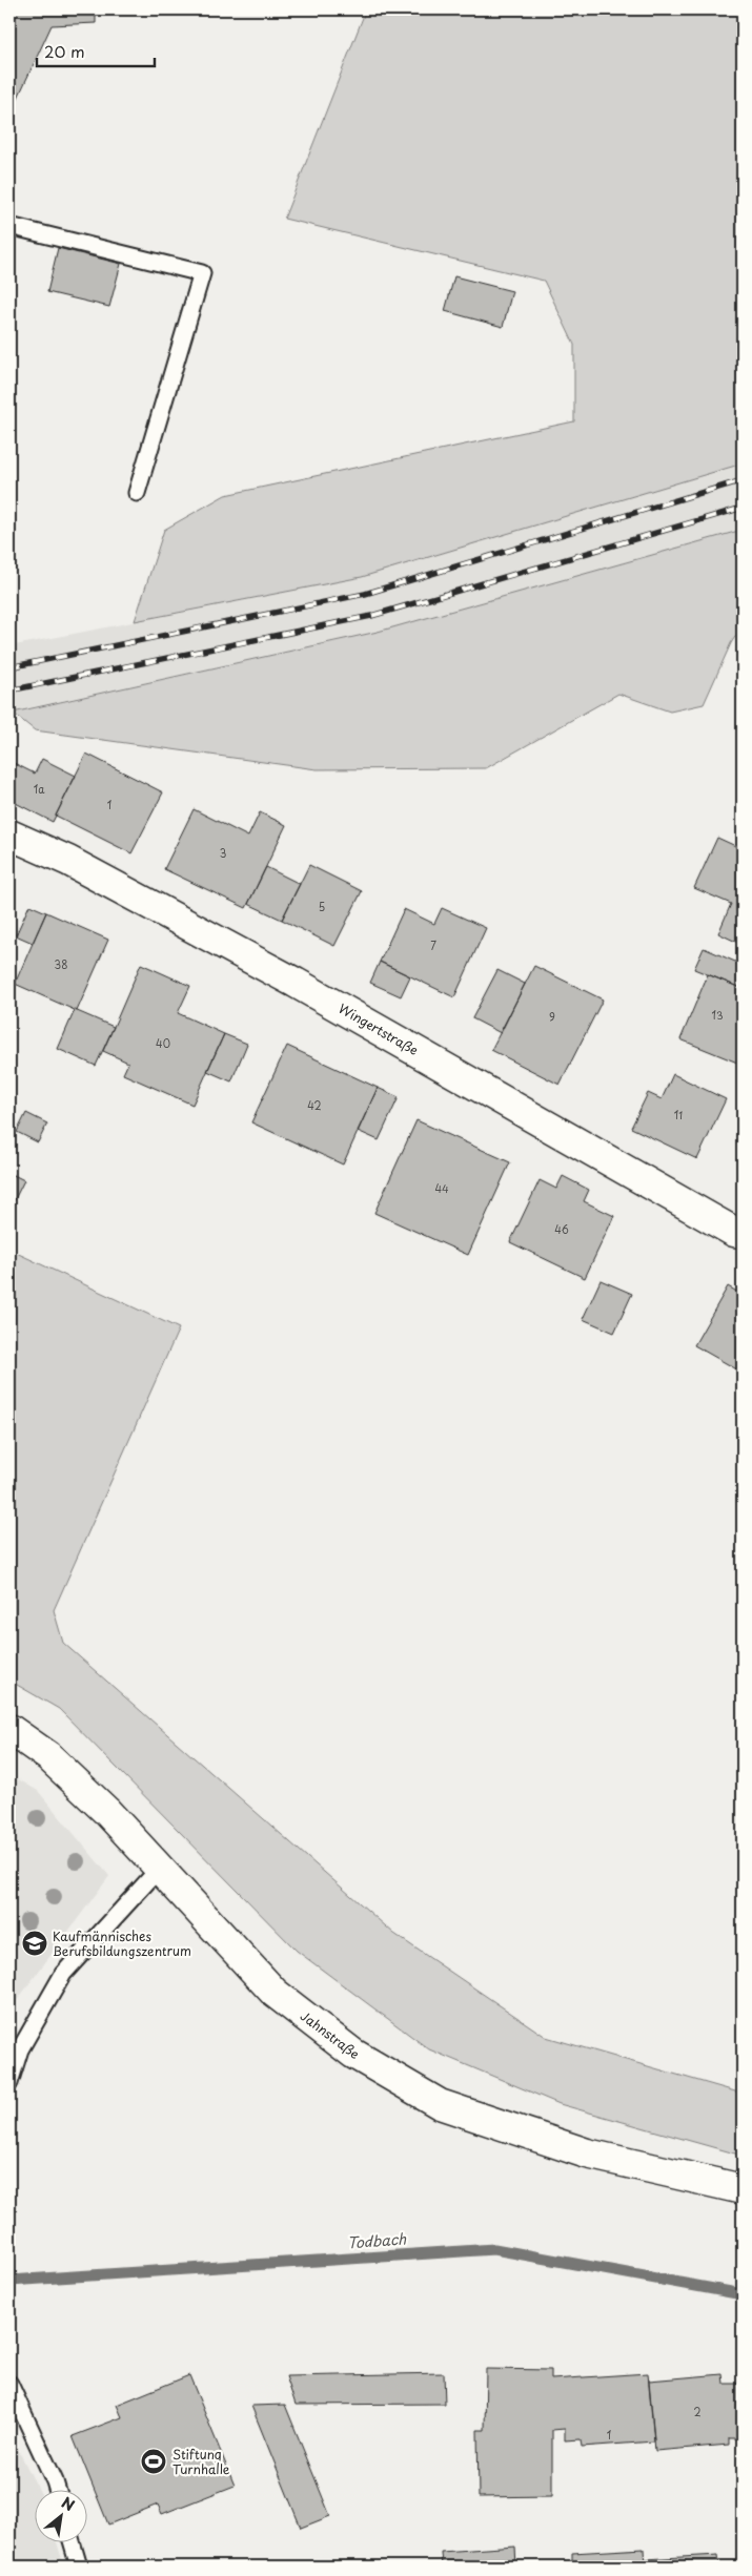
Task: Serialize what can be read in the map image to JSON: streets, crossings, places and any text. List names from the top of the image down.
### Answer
{
  "streets": {
    "street": ["Wingertstraße", "Jahnstraße"]
  },
  "water": ["Todbach"],
  "places": {
    "school or university": ["Kaufmännisches Berufsbildungszentrum"],
    "sports": ["Stiftung Turnhalle"]
  },
  "house_numbers": [
    "1a",
    "1",
    "3",
    "5",
    "7",
    "38",
    "13",
    "9",
    "40",
    "42",
    "11",
    "44",
    "46",
    "2",
    "1"
  ],
  "scale_bar": "20 m",
  "north": "top right"
}
